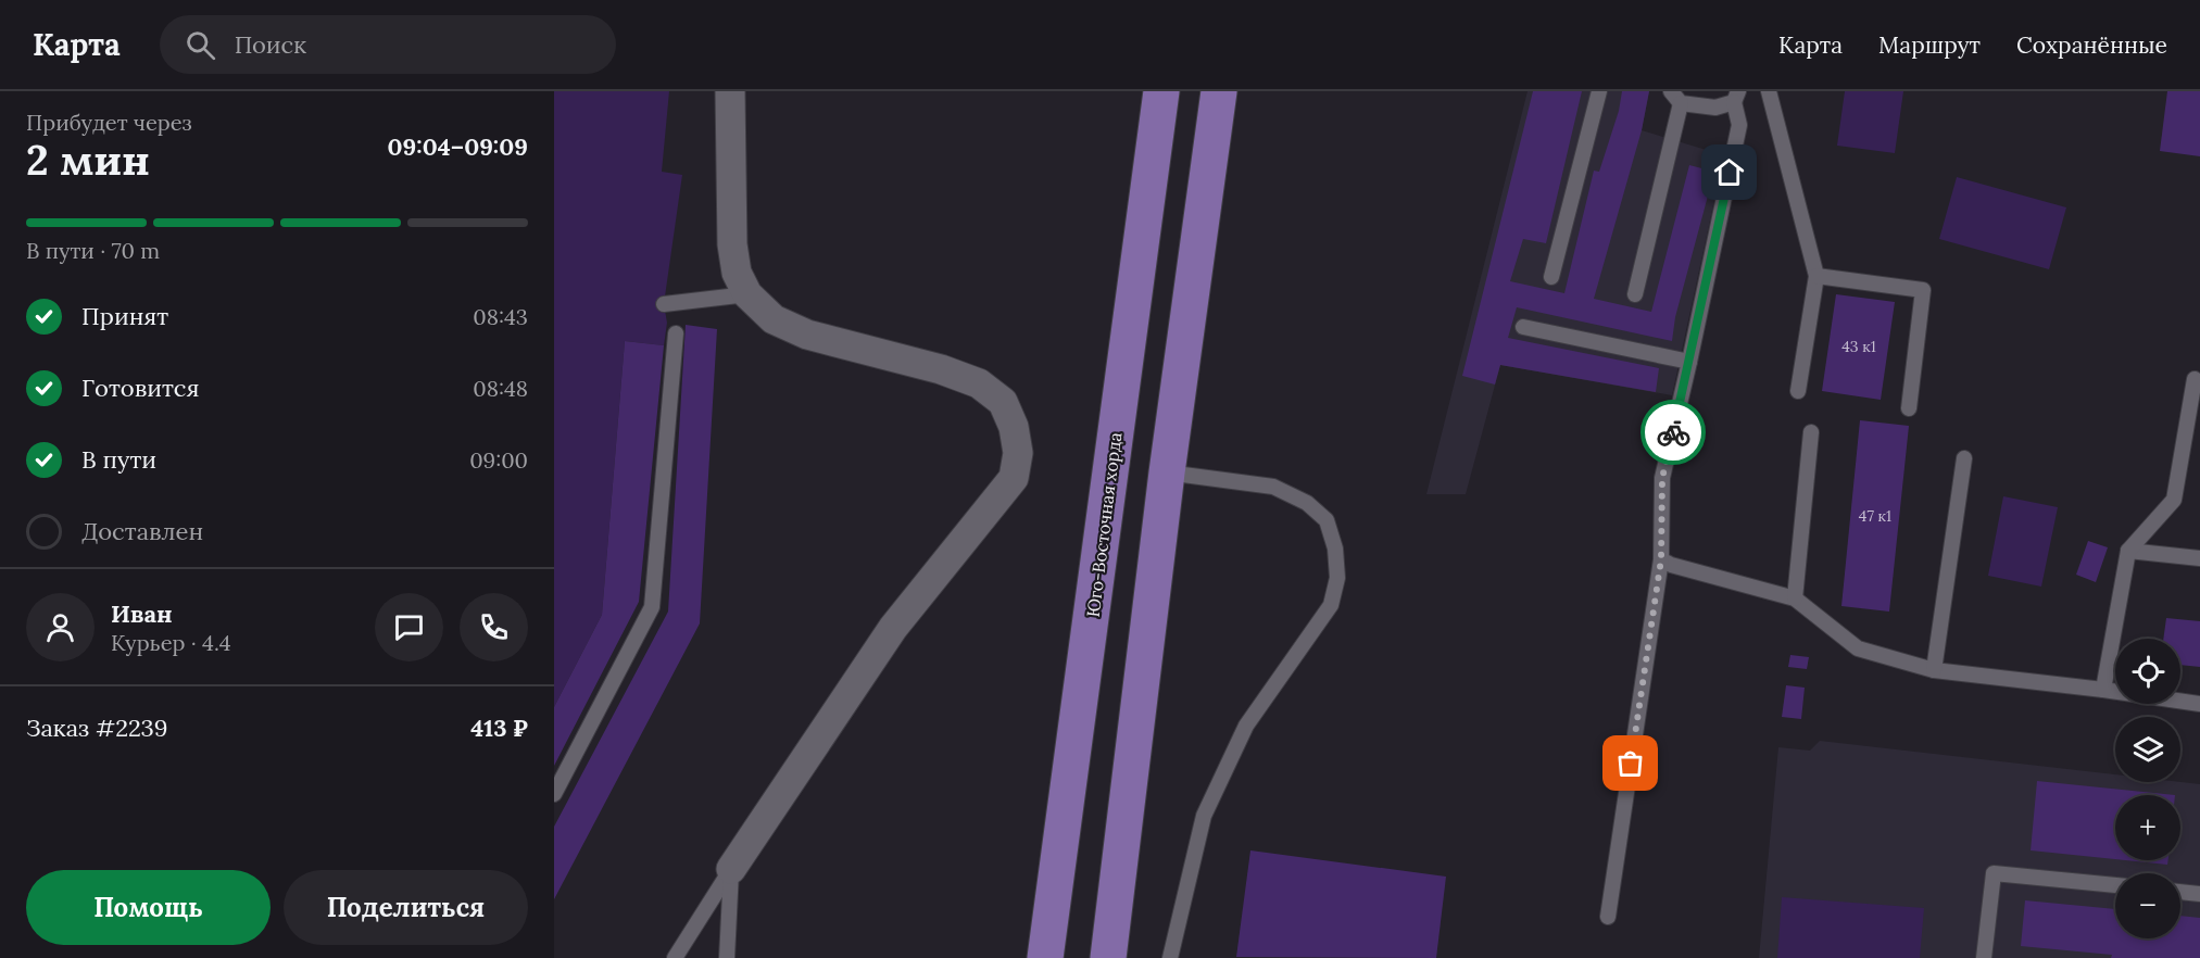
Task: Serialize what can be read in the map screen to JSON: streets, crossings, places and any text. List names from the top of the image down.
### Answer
{
  "streets": {
    "main road": ["Юго-Восточная хорда"]
  },
  "house_numbers": ["43 к1", "47 к1"],
  "page": {
    "header": "Карта",
    "search": "Поиск",
    "nav": ["Карта", "Маршрут", "Сохранённые"],
    "heading": ["2 мин", "Прибудет через", "09:04–09:09"],
    "panel": [
      "Иван",
      "Курьер · 4.4",
      "Заказ #2239",
      "413 ₽"
    ],
    "bar": "В пути · 70 m",
    "list": [
      ["Принят", "08:43"],
      ["Готовится", "08:48"],
      ["В пути", "09:00"],
      "Доставлен"
    ],
    "map_buttons": ["+", "−"],
    "buttons": ["Помощь", "Поделиться"]
  }
}
